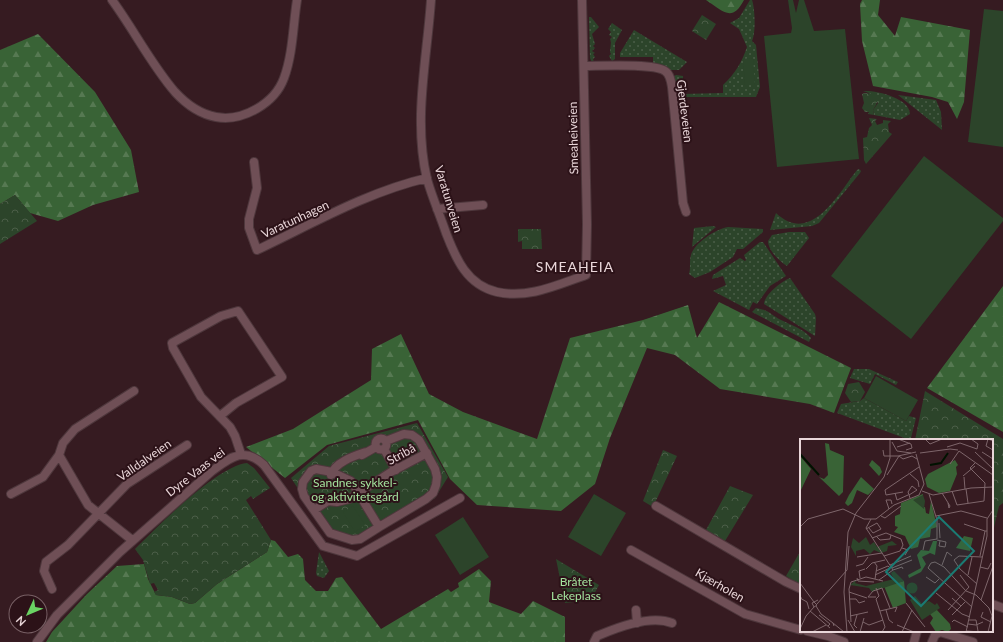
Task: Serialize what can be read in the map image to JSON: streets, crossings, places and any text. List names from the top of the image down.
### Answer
{
  "streets": {
    "street": [
      "Gjerdeveien",
      "Smeaheiveien",
      "Varatunveien",
      "Varatunhagen",
      "Stribå",
      "Valldalveien",
      "Dyre Vaas vei",
      "Kjærholen"
    ]
  },
  "crossings": [
    ["Gjerdeveien", "Smeaheiveien"],
    ["Smeaheiveien", "Varatunveien"],
    ["Varatunveien", "Varatunhagen"]
  ],
  "districts": ["SMEAHEIA"],
  "parks": ["Sandnes sykkel- og aktivitetsgård", "Bråtet Lekeplass"],
  "north": "bottom left"
}
